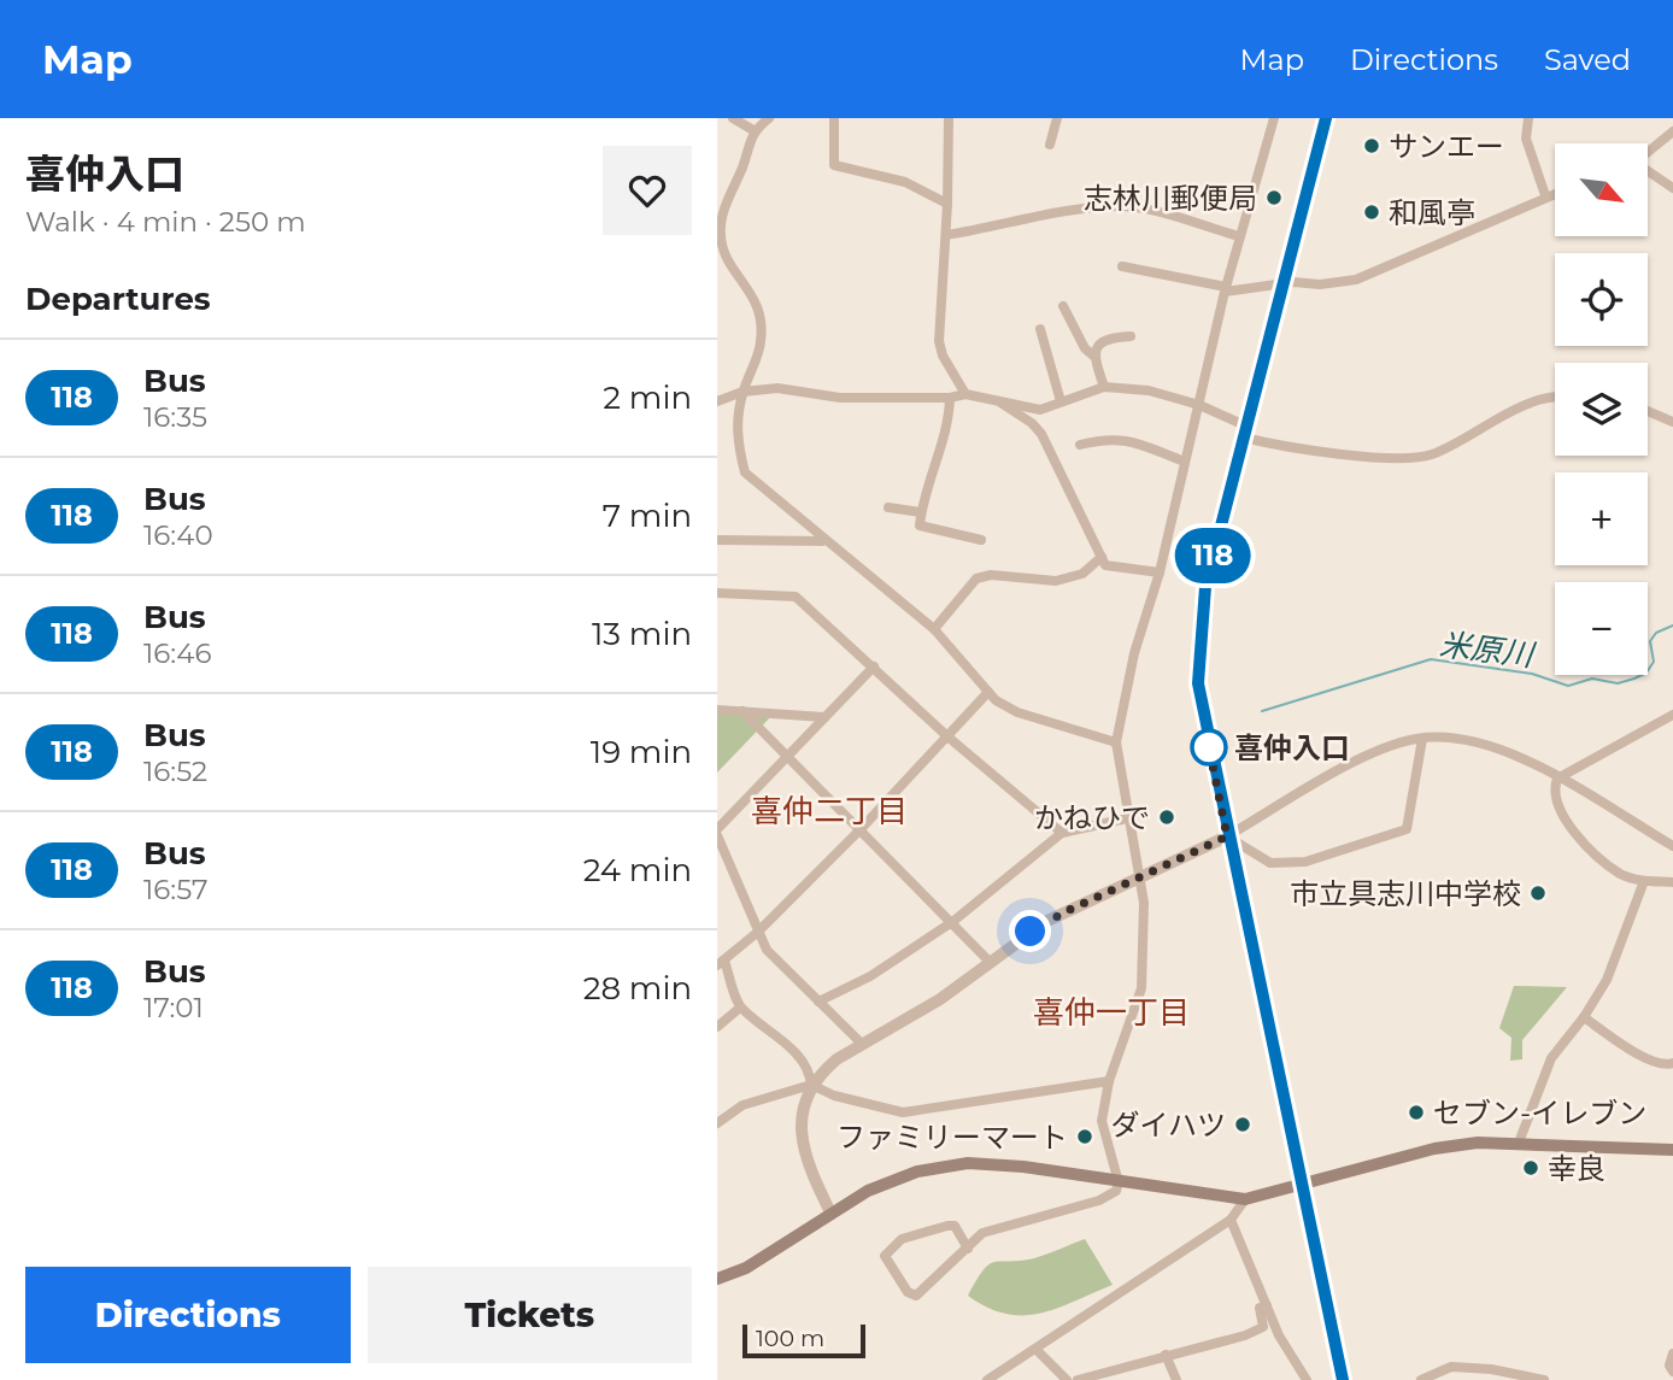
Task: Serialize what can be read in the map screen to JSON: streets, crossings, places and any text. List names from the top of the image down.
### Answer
{
  "districts": ["喜仲二丁目", "喜仲一丁目"],
  "water": ["米原川"],
  "places": [
    "サンエー",
    "志林川郵便局",
    "和風亭",
    "喜仲入口",
    "かねひで",
    "市立具志川中学校",
    "セブン-イレブン",
    "ダイハツ",
    "ファミリーマート",
    "幸良"
  ],
  "lines": ["bus line 118"],
  "scale_bar": "100 m",
  "north": "bottom right",
  "page": {
    "header": "Map",
    "nav": ["Map", "Directions", "Saved"],
    "heading": [
      ["喜仲入口", "Walk · 4 min · 250 m"],
      "Departures"
    ],
    "on_map": "118",
    "map_buttons": ["+", "−"],
    "list": [
      {
        "mark": "118",
        "name": "Bus",
        "note": "16:35",
        "value": "2 min"
      },
      {
        "mark": "118",
        "name": "Bus",
        "note": "16:40",
        "value": "7 min"
      },
      {
        "mark": "118",
        "name": "Bus",
        "note": "16:46",
        "value": "13 min"
      },
      {
        "mark": "118",
        "name": "Bus",
        "note": "16:52",
        "value": "19 min"
      },
      {
        "mark": "118",
        "name": "Bus",
        "note": "16:57",
        "value": "24 min"
      },
      {
        "mark": "118",
        "name": "Bus",
        "note": "17:01",
        "value": "28 min"
      }
    ],
    "buttons": ["Directions", "Tickets"],
    "scale": "100 m"
  }
}
